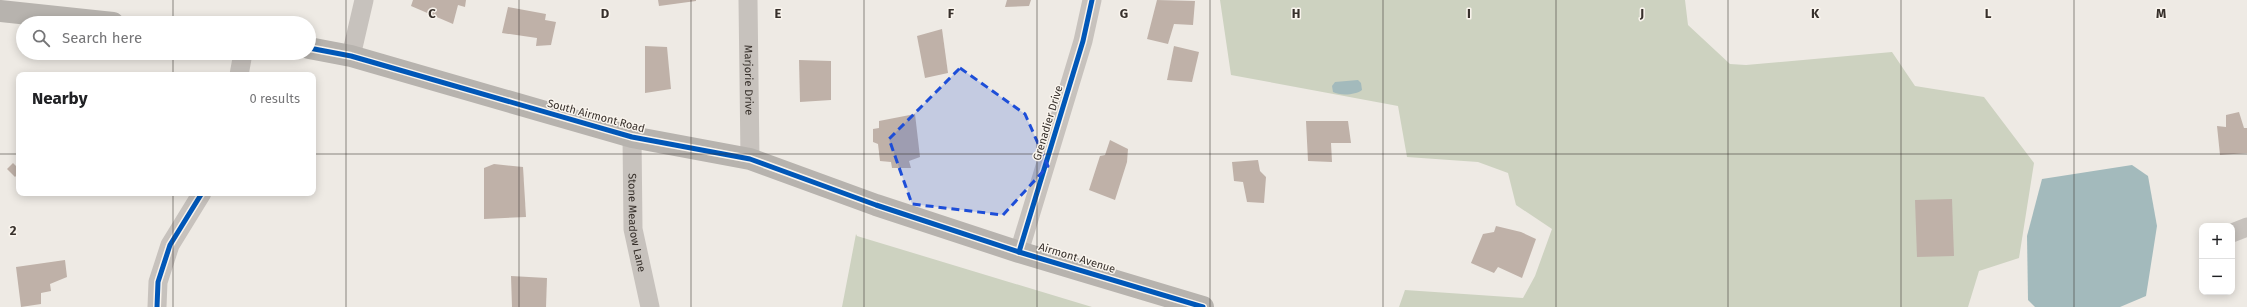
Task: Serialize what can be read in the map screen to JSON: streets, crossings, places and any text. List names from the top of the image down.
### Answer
{
  "streets": {
    "street": [
      "Marjorie Drive",
      "South Airmont Road",
      "Grenadier Drive",
      "Stone Meadow Lane",
      "Airmont Avenue"
    ]
  },
  "crossings": [
    ["Marjorie Drive", "South Airmont Road"],
    ["South Airmont Road", "Stone Meadow Lane"],
    ["South Airmont Road", "Airmont Avenue"],
    ["Grenadier Drive", "Airmont Avenue"]
  ],
  "page": {
    "search": "Search here",
    "heading": ["Nearby", "0 results"],
    "map_buttons": ["+", "−"]
  },
  "grid": {
    "columns": [
      "C",
      "D",
      "E",
      "F",
      "G",
      "H",
      "I",
      "J",
      "K",
      "L",
      "M"
    ],
    "rows": ["2"]
  }
}
